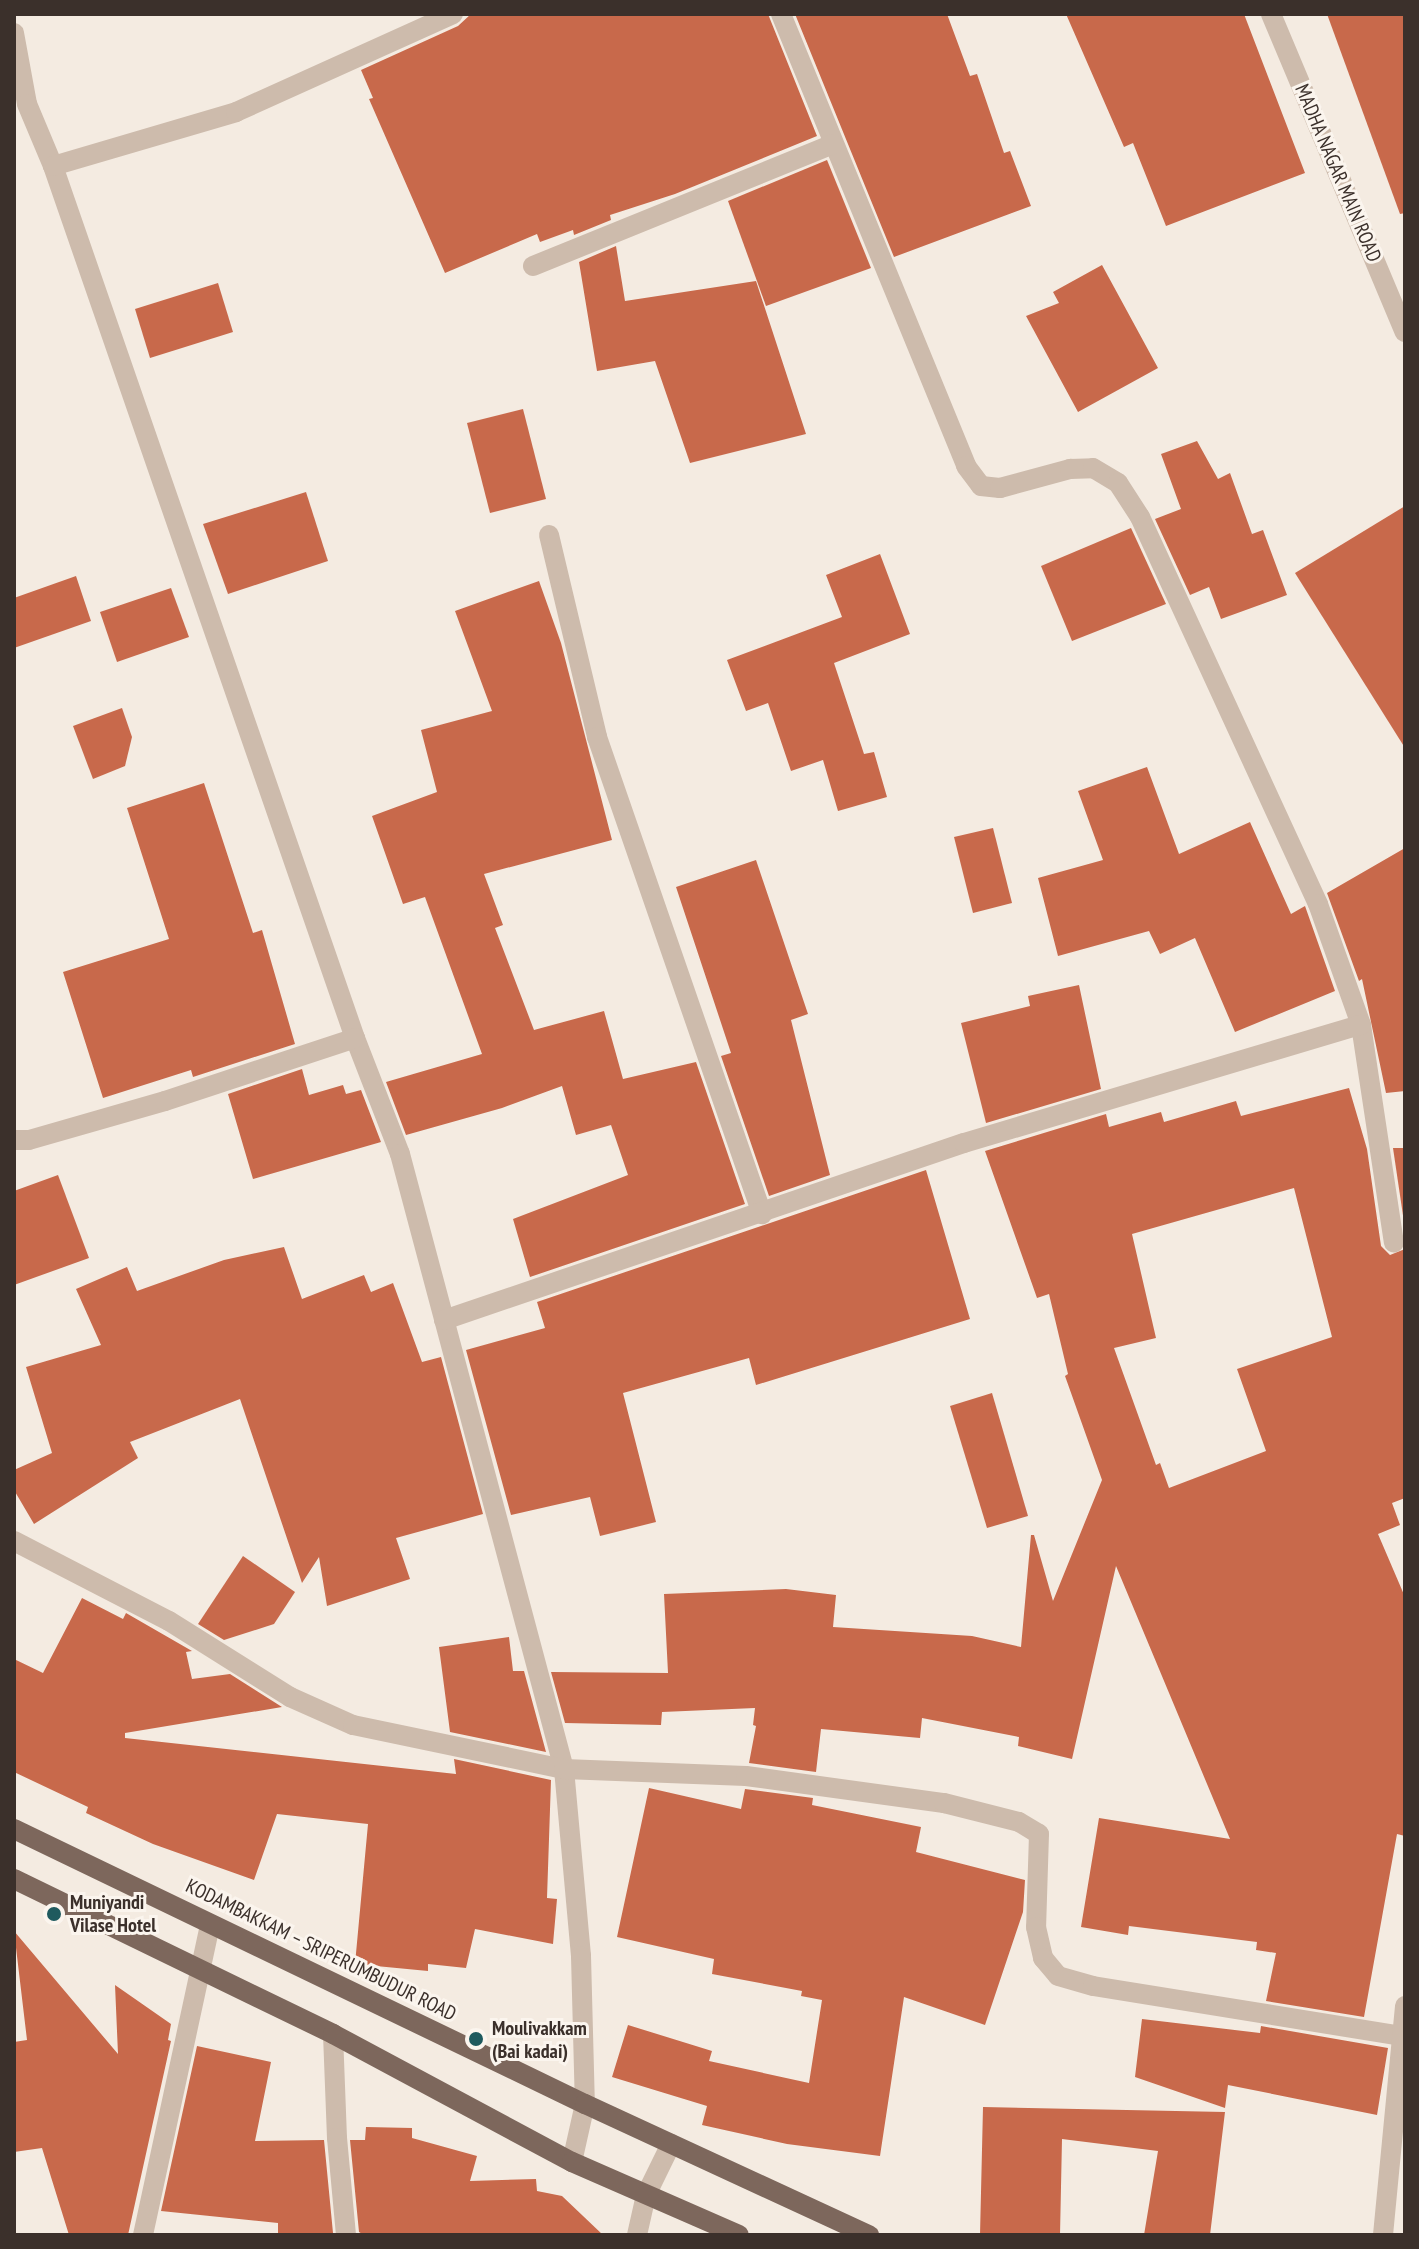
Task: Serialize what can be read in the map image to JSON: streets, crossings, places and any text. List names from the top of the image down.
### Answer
{
  "streets": {
    "main road": ["KODAMBAKKAM – SRIPERUMBUDUR ROAD"],
    "street": ["MADHA NAGAR MAIN ROAD"]
  },
  "places": ["Muniyandi Vilase Hotel", "Moulivakkam (Bai kadai)"]
}
